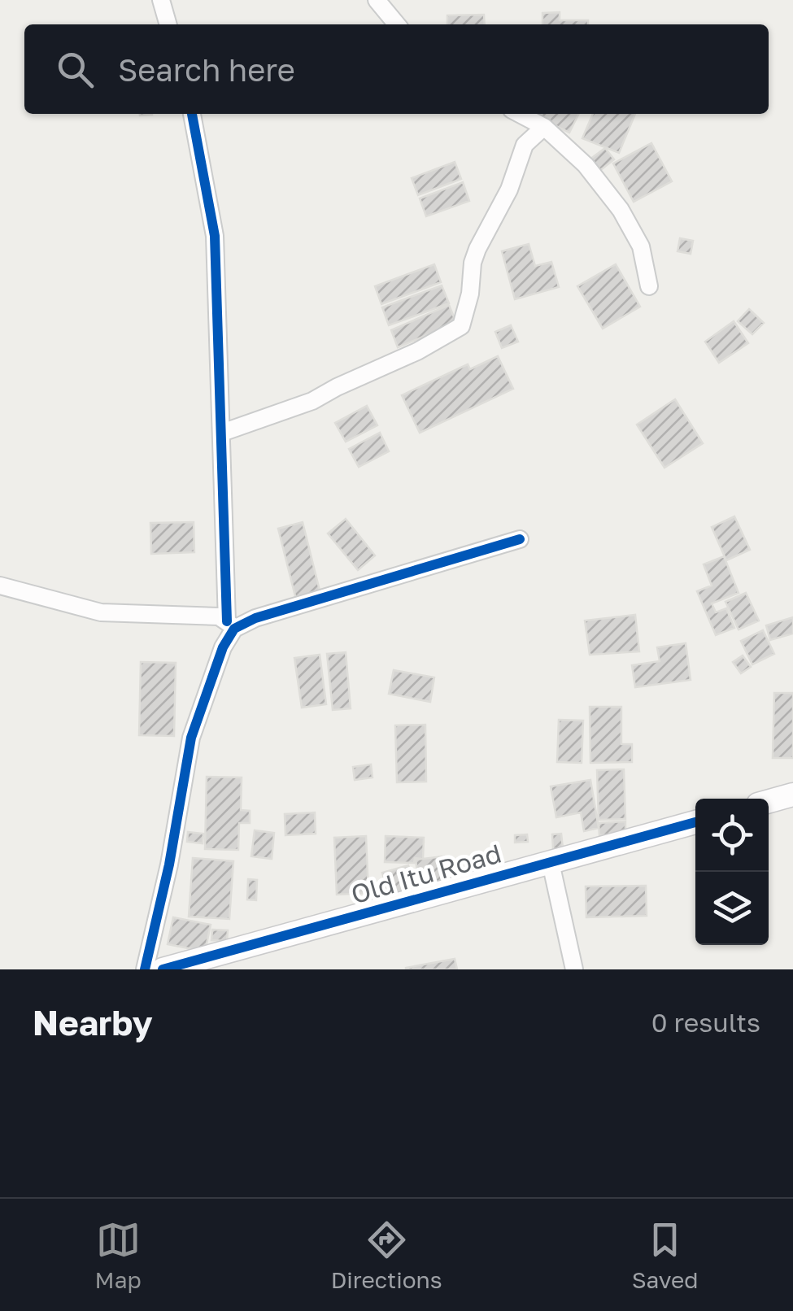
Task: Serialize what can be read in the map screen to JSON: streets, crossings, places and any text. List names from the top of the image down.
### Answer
{
  "streets": {
    "street": ["Old Itu Road"]
  },
  "page": {
    "search": "Search here",
    "heading": ["Nearby", "0 results"],
    "nav": ["Map", "Directions", "Saved"]
  }
}
